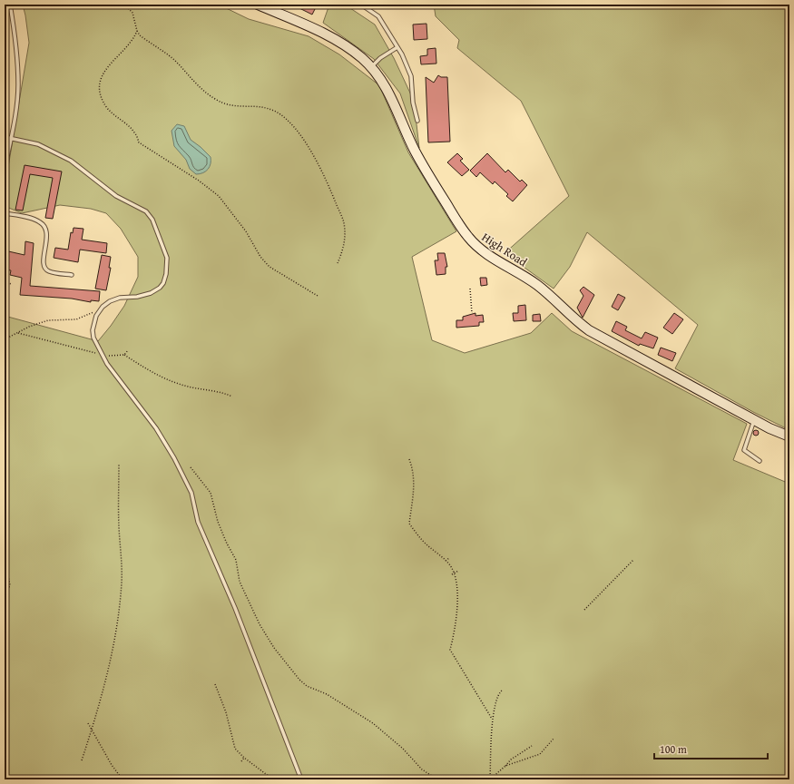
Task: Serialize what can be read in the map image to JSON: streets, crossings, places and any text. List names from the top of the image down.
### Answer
{
  "streets": {
    "main road": ["High Road"]
  },
  "scale_bar": "100 m"
}
